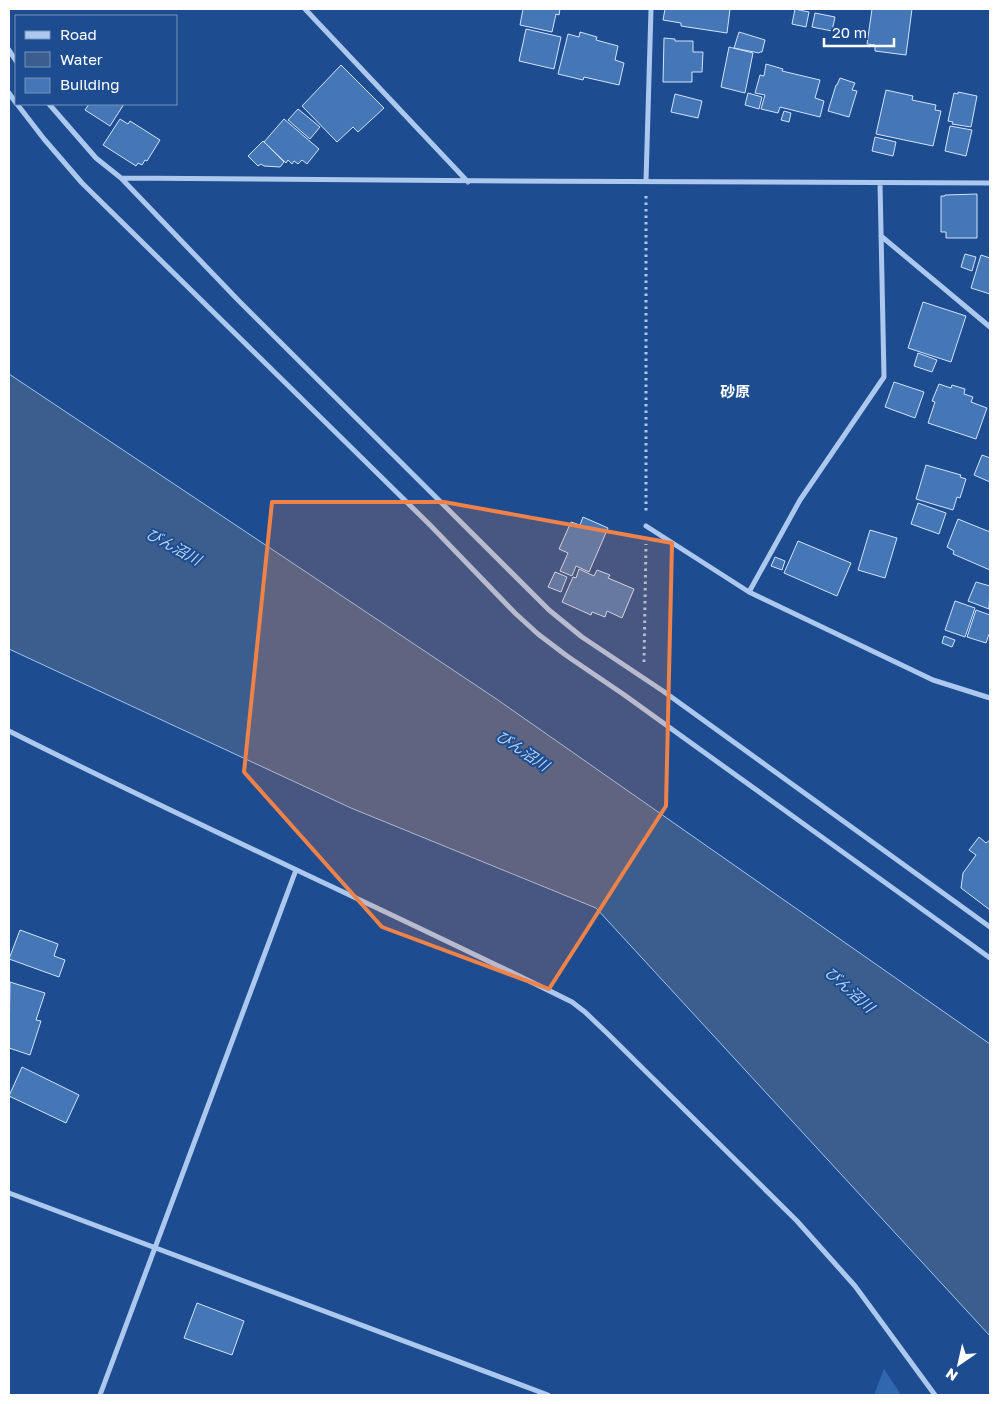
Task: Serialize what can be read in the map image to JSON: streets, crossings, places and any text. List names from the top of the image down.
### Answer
{
  "districts": ["砂原"],
  "water": ["びん沼川"],
  "legend": ["Road", "Water", "Building"],
  "scale_bar": "20 m",
  "north": "bottom left"
}
